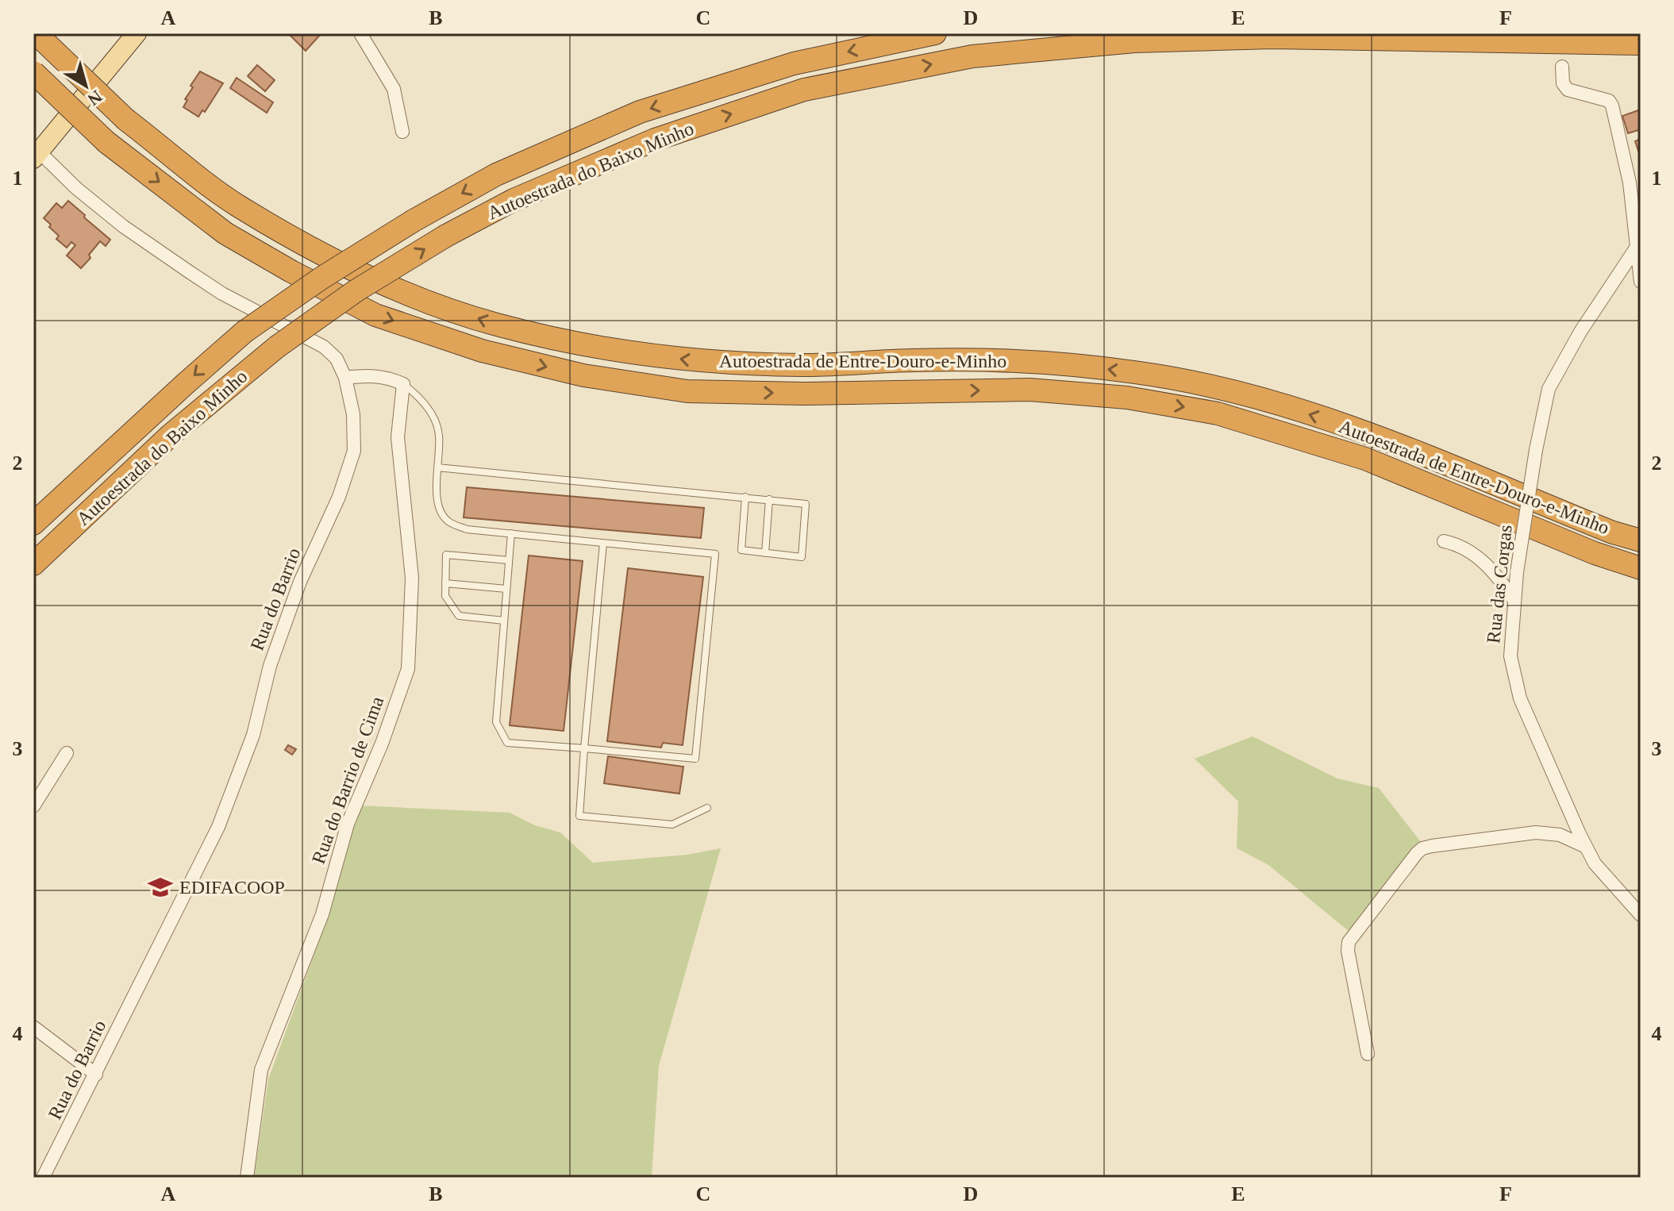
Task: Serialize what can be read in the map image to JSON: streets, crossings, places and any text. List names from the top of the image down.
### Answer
{
  "streets": {
    "highway": ["Autoestrada do Baixo Minho", "Autoestrada de Entre-Douro-e-Minho"],
    "street": ["Rua das Corgas", "Rua do Barrio", "Rua do Barrio de Cima"]
  },
  "places": {
    "school or university": ["EDIFACOOP"]
  },
  "north": "bottom right",
  "grid": {
    "columns": [
      "A",
      "B",
      "C",
      "D",
      "E",
      "F"
    ],
    "rows": [
      "1",
      "2",
      "3",
      "4"
    ]
  }
}
